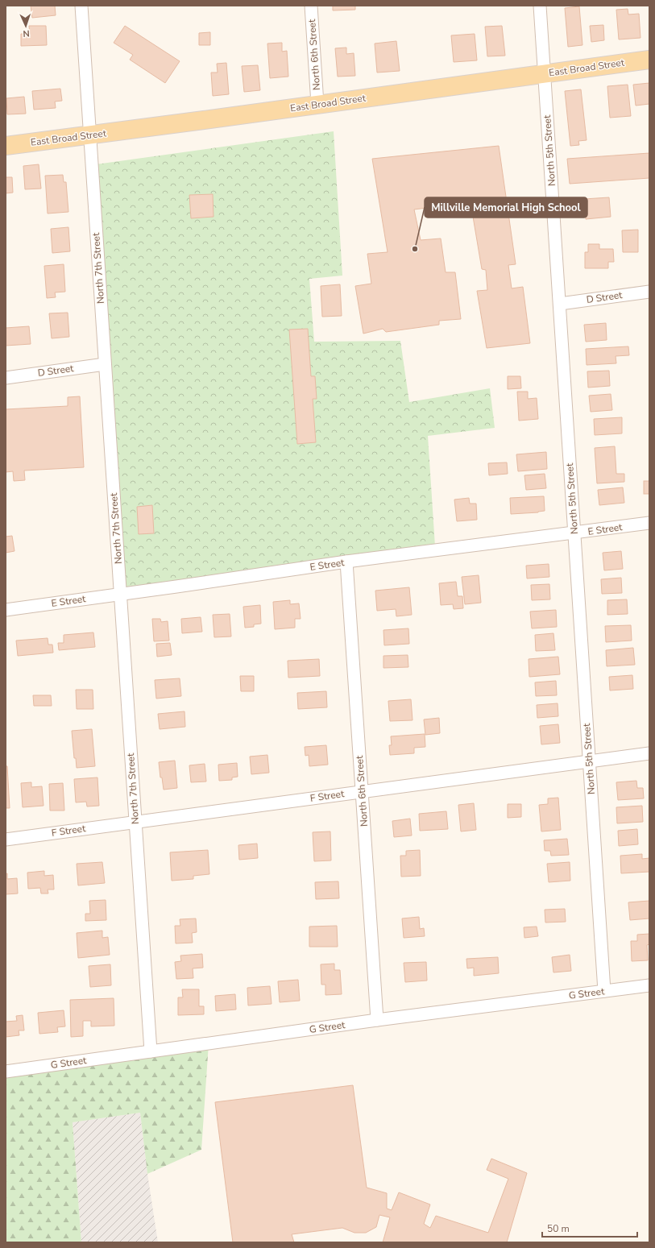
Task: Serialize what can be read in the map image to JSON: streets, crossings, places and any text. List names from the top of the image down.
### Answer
{
  "streets": {
    "main road": ["East Broad Street"],
    "street": [
      "North 6th Street",
      "North 5th Street",
      "North 7th Street",
      "D Street",
      "E Street",
      "F Street",
      "G Street"
    ]
  },
  "crossings": [
    ["North 6th Street", "East Broad Street"],
    ["North 6th Street", "E Street"],
    ["North 6th Street", "F Street"],
    ["North 6th Street", "G Street"],
    ["East Broad Street", "North 5th Street"],
    ["East Broad Street", "North 7th Street"],
    ["North 5th Street", "D Street"],
    ["North 5th Street", "E Street"],
    ["North 5th Street", "F Street"],
    ["North 5th Street", "G Street"],
    ["North 7th Street", "D Street"],
    ["North 7th Street", "E Street"],
    ["North 7th Street", "F Street"],
    ["North 7th Street", "G Street"]
  ],
  "places": ["Millville Memorial High School"],
  "scale_bar": "50 m",
  "north": "bottom"
}
